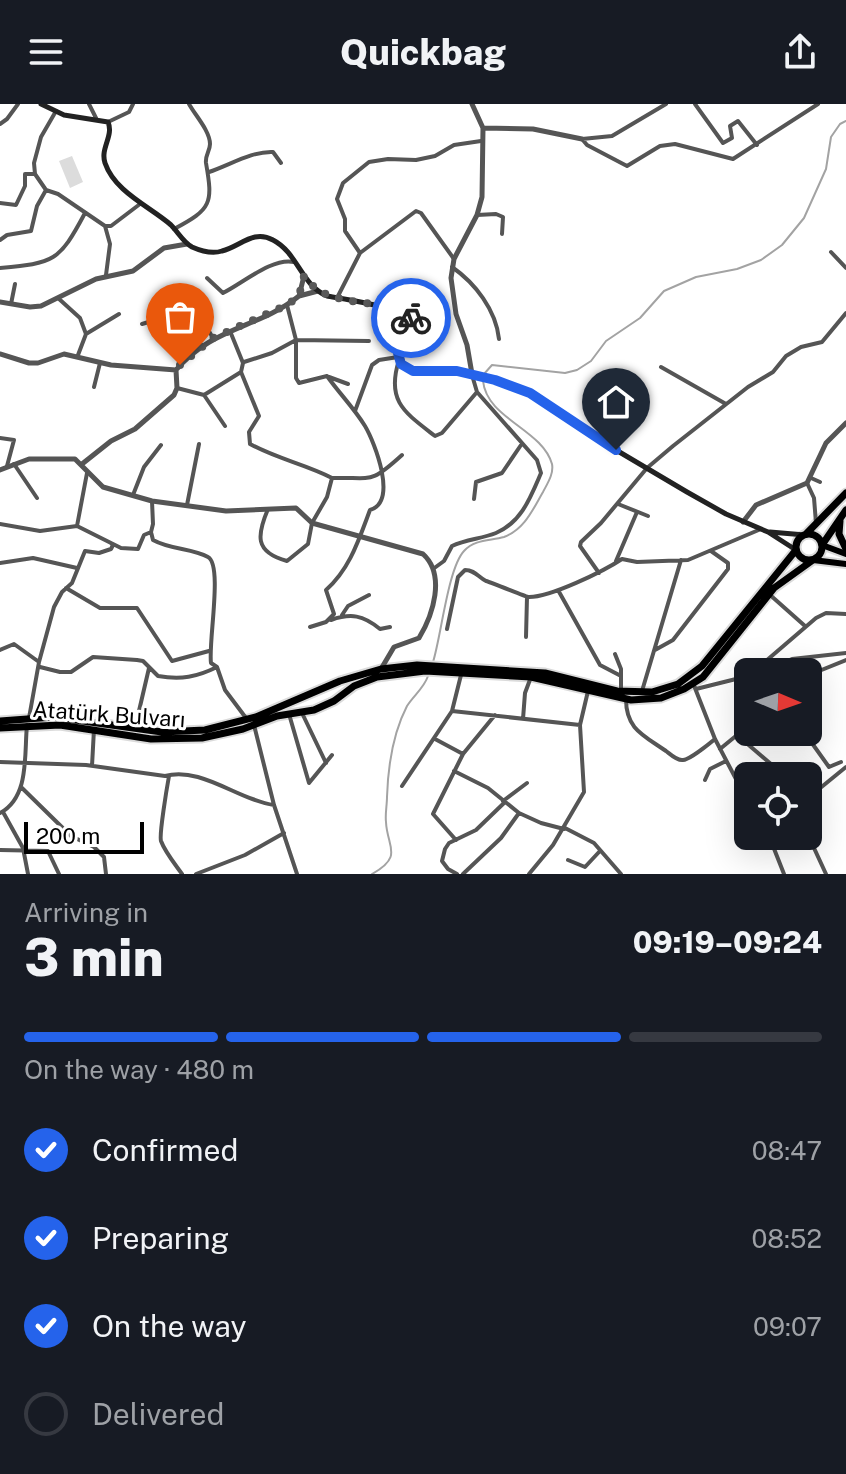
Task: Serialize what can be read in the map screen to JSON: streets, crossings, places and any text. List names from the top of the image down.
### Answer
{
  "streets": {
    "highway": ["Atatürk Bulvarı"]
  },
  "scale_bar": "200 m",
  "north": "right",
  "page": {
    "header": "Quickbag",
    "scale": "200 m",
    "heading": ["3 min", "Arriving in", "09:19–09:24"],
    "bar": "On the way · 480 m",
    "list": [
      ["Confirmed", "08:47"],
      ["Preparing", "08:52"],
      ["On the way", "09:07"],
      "Delivered"
    ]
  }
}
